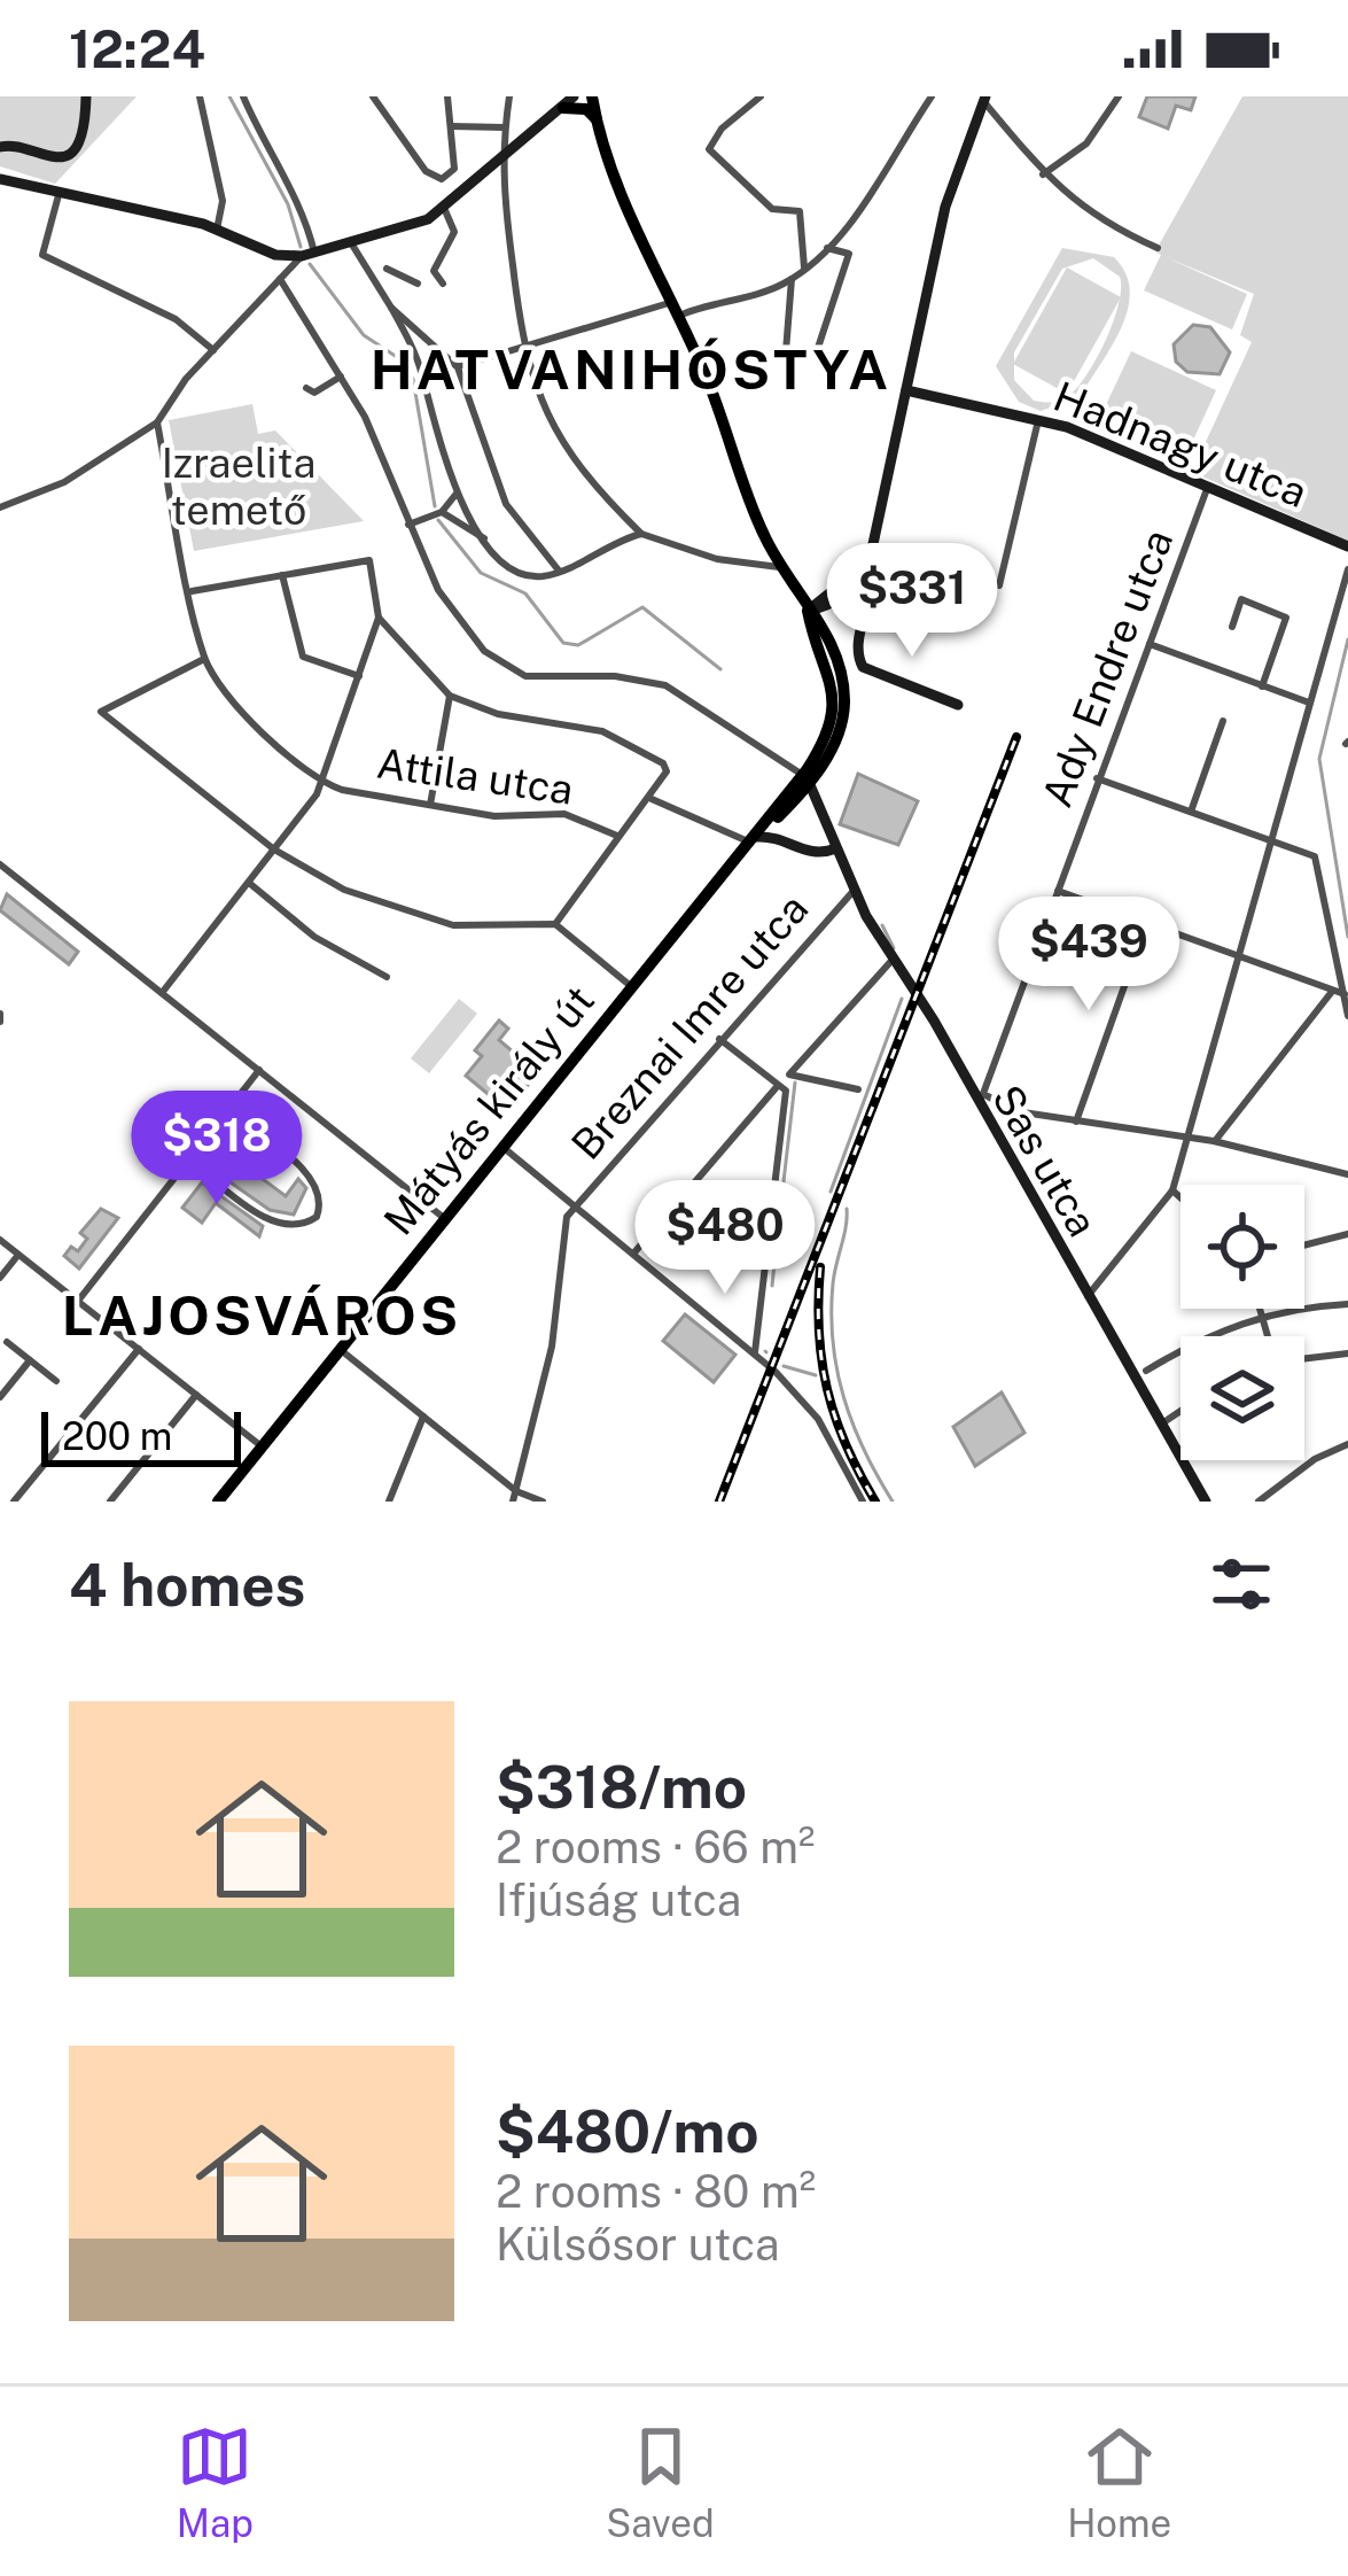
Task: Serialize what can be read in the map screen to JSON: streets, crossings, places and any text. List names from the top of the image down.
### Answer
{
  "streets": {
    "main road": ["Hadnagy utca", "Mátyás király út", "Sas utca"],
    "street": ["Ady Endre utca", "Attila utca", "Breznai Imre utca"]
  },
  "crossings": [
    ["Hadnagy utca", "Ady Endre utca"],
    ["Ady Endre utca", "Sas utca"],
    ["Breznai Imre utca", "Sas utca"],
    ["Mátyás király út", "Sas utca"]
  ],
  "districts": ["HATVANIHÓSTYA", "LAJOSVÁROS"],
  "parks": ["Izraelita temető"],
  "scale_bar": "200 m",
  "page": {
    "status": "12:24",
    "price": [
      "$331",
      "$439",
      "$318",
      "$480"
    ],
    "scale": "200 m",
    "heading": "4 homes",
    "list": [
      {
        "name": "$318/mo",
        "note": "2 rooms · 66 m² · Ifjúság utca"
      },
      {
        "name": "$480/mo",
        "note": "2 rooms · 80 m² · Külsősor utca"
      }
    ],
    "tabs": ["Map", "Saved", "Home"]
  }
}
